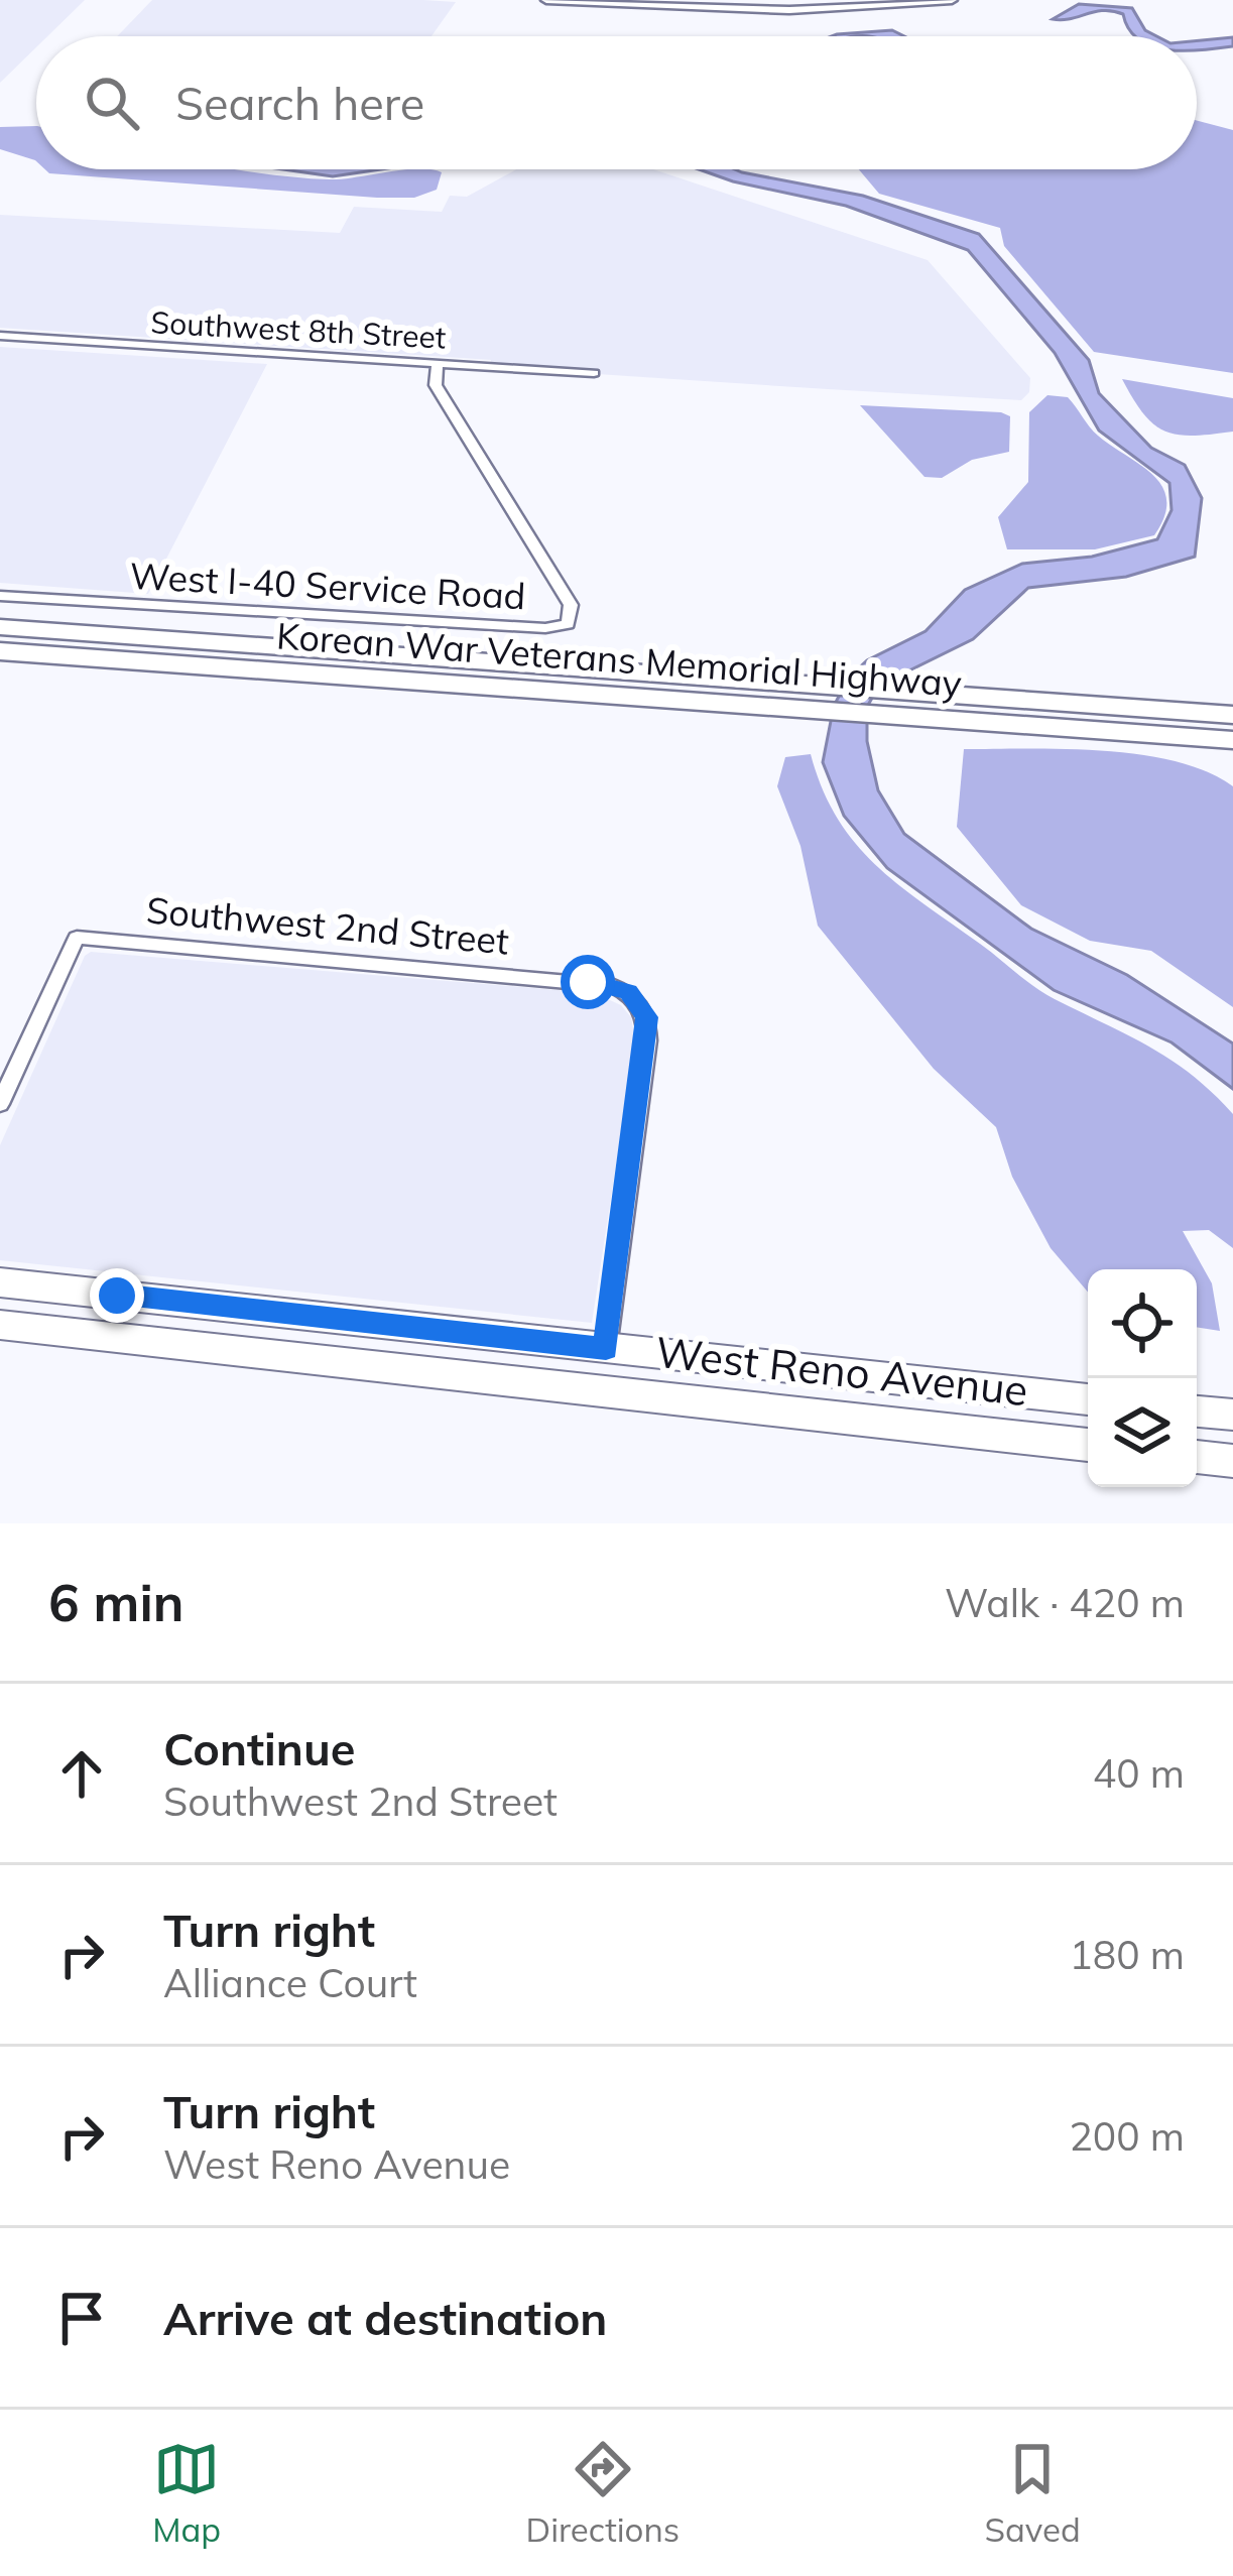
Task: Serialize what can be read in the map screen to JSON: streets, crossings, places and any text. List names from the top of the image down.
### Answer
{
  "streets": {
    "highway": ["Korean War Veterans Memorial Highway"],
    "main road": ["West Reno Avenue"],
    "street": ["Southwest 8th Street", "West I-40 Service Road", "Southwest 2nd Street"]
  },
  "crossings": [
    ["Southwest 8th Street", "West I-40 Service Road"],
    ["Southwest 2nd Street", "West Reno Avenue"]
  ],
  "page": {
    "search": "Search here",
    "heading": ["6 min", "Walk · 420 m"],
    "list": [
      ["Continue", "Southwest 2nd Street", "40 m"],
      ["Turn right", "Alliance Court", "180 m"],
      ["Turn right", "West Reno Avenue", "200 m"],
      "Arrive at destination"
    ],
    "nav": ["Map", "Directions", "Saved"]
  }
}
